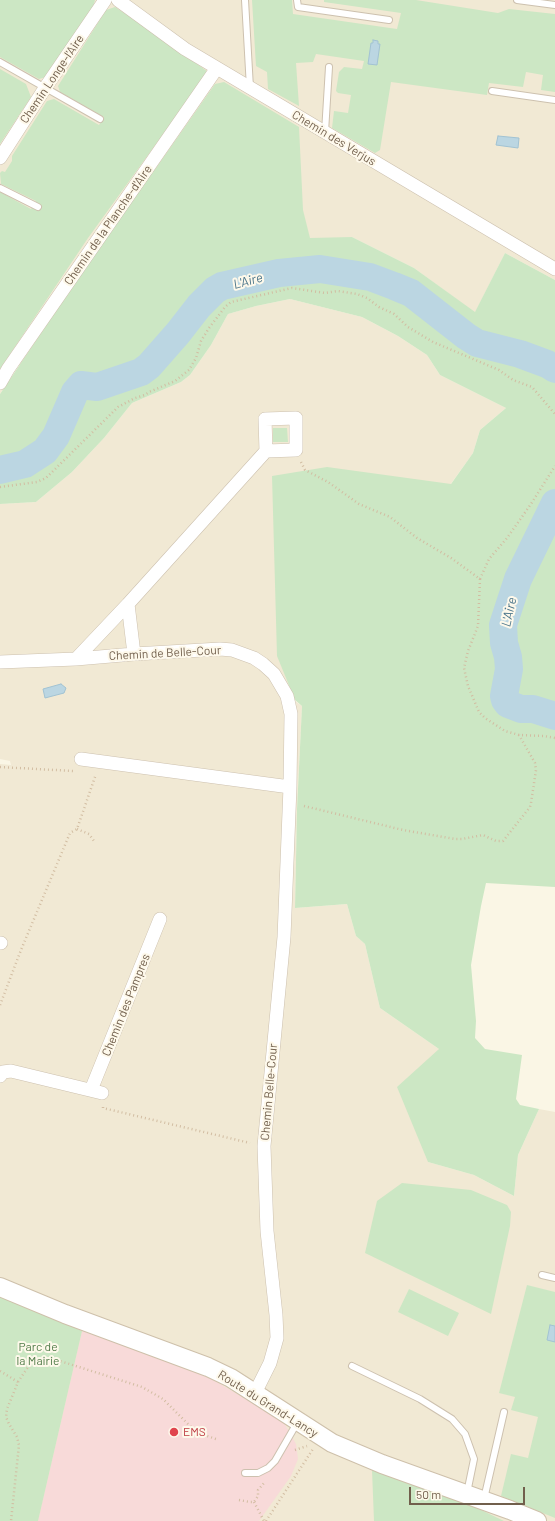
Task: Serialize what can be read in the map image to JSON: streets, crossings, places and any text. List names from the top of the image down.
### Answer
{
  "streets": {
    "street": [
      "Chemin Longe-l'Aire",
      "Chemin des Verjus",
      "Chemin de la Planche-d'Aire",
      "Chemin de Belle-Cour",
      "Chemin des Pampres",
      "Chemin Belle-Cour",
      "Route du Grand-Lancy"
    ]
  },
  "crossings": [
    ["Chemin des Verjus", "Chemin de la Planche-d'Aire"],
    ["Chemin de Belle-Cour", "Chemin Belle-Cour"],
    ["Chemin Belle-Cour", "Route du Grand-Lancy"]
  ],
  "water": ["L'Aire"],
  "parks": ["Parc de la Mairie"],
  "places": ["EMS"],
  "scale_bar": "50 m"
}
